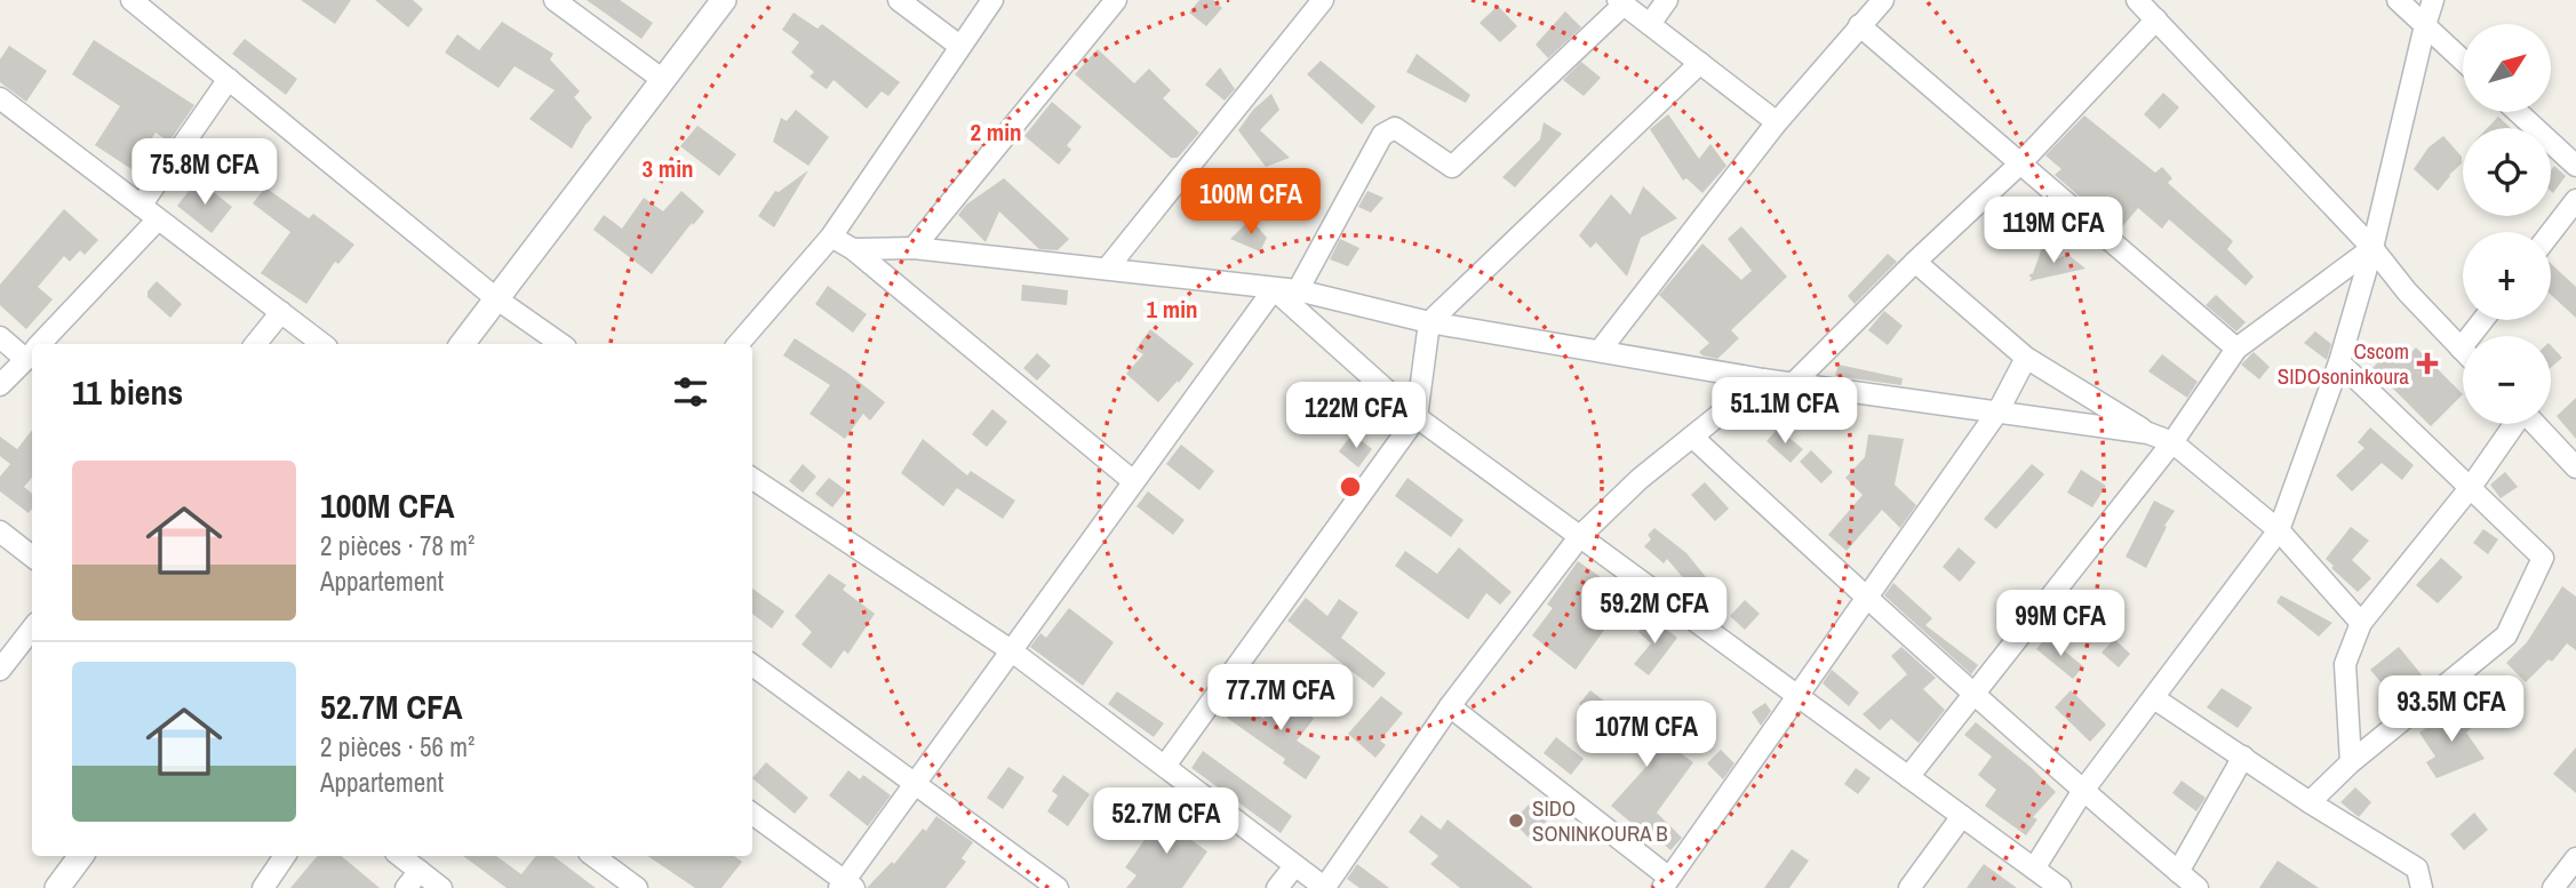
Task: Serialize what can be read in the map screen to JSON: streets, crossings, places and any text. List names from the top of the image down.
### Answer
{
  "places": {
    "health": ["Cscom SIDOsoninkoura"],
    "other": ["SIDO SONINKOURA B"]
  },
  "north": "top right",
  "page": {
    "map_buttons": ["+", "−"],
    "price": [
      "75.8M CFA",
      "100M CFA",
      "119M CFA",
      "51.1M CFA",
      "122M CFA",
      "59.2M CFA",
      "99M CFA",
      "77.7M CFA",
      "93.5M CFA",
      "107M CFA",
      "52.7M CFA"
    ],
    "heading": "11 biens",
    "list": [
      {
        "name": "100M CFA",
        "note": "2 pièces · 78 m² · Appartement"
      },
      {
        "name": "52.7M CFA",
        "note": "2 pièces · 56 m² · Appartement"
      }
    ]
  },
  "rings": ["2 min", "3 min", "1 min"]
}
